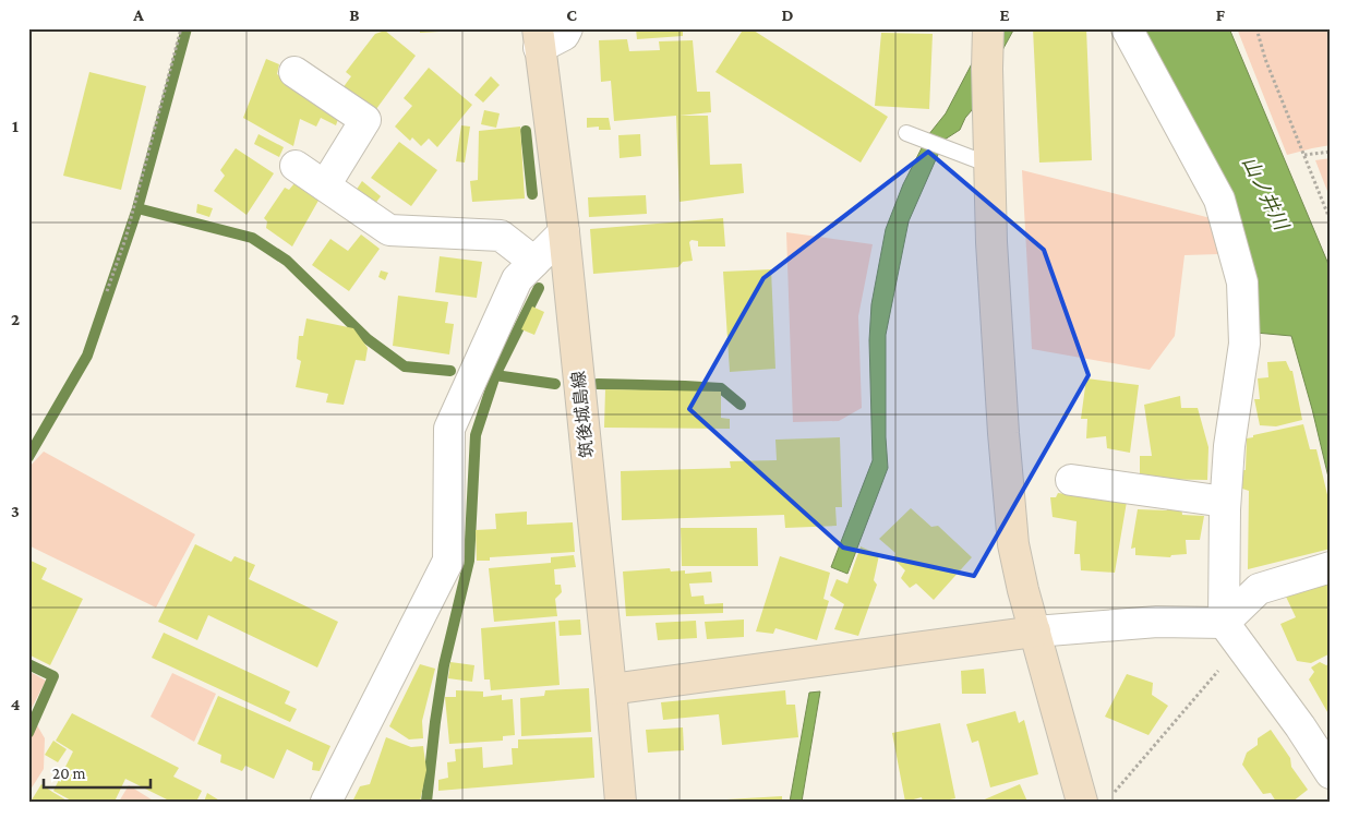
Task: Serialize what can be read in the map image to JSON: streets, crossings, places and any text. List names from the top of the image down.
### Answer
{
  "streets": {
    "street": ["筑後城島線"]
  },
  "water": ["山ノ井川"],
  "scale_bar": "20 m",
  "grid": {
    "columns": [
      "A",
      "B",
      "C",
      "D",
      "E",
      "F"
    ],
    "rows": [
      "1",
      "2",
      "3",
      "4"
    ]
  }
}
